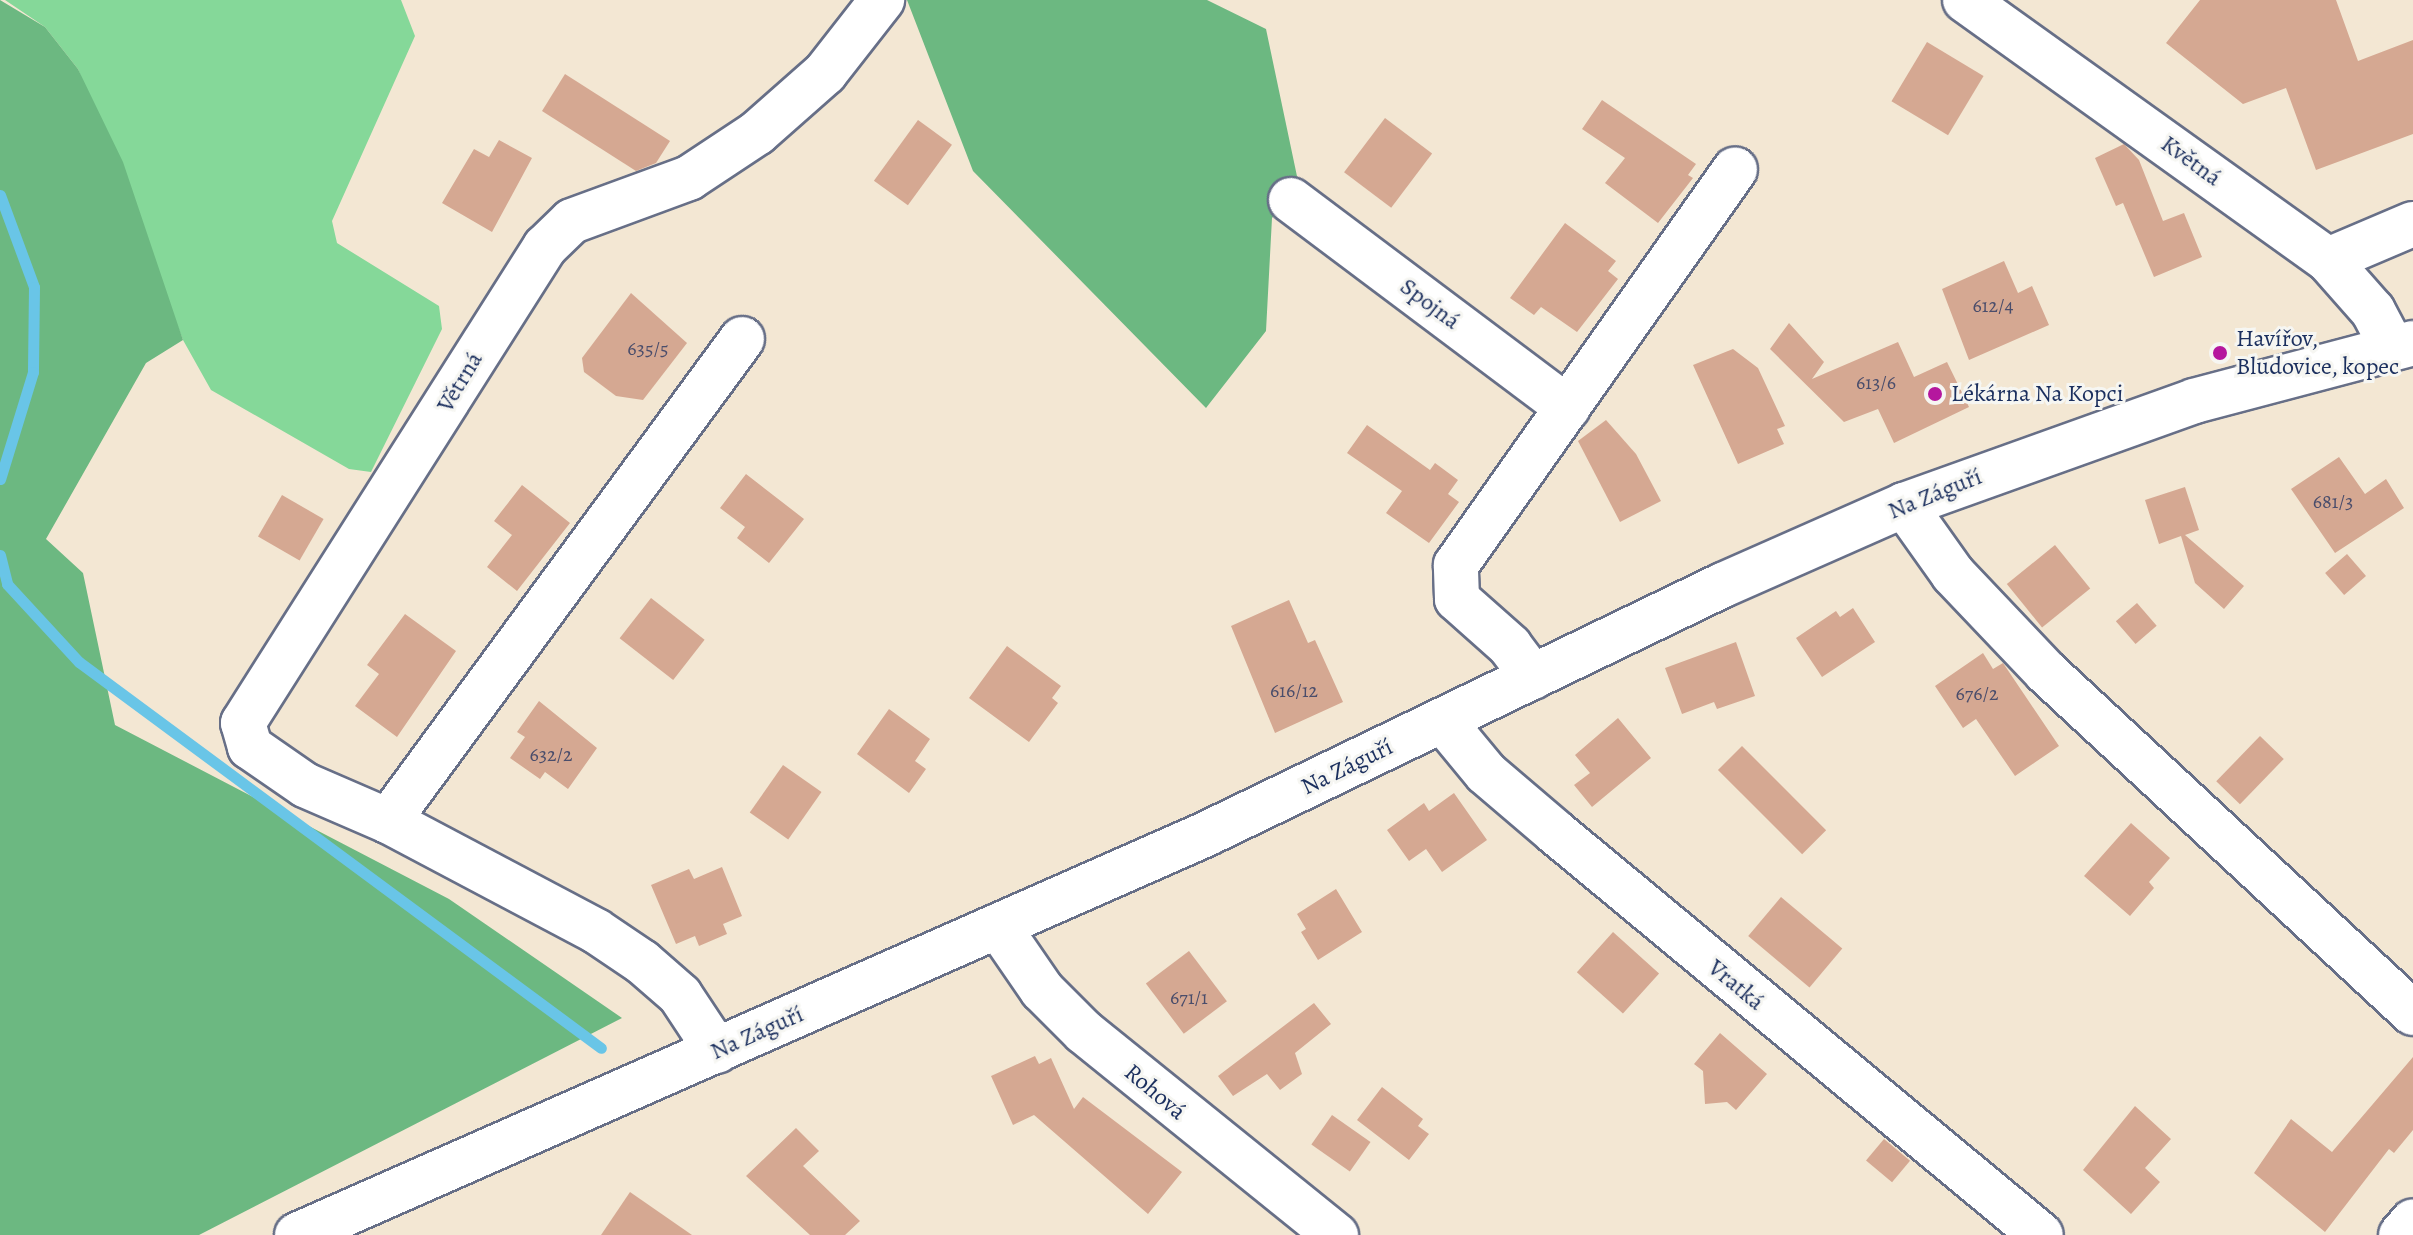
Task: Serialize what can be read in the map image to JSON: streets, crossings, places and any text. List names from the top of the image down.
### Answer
{
  "streets": {
    "street": [
      "Květná",
      "Spojná",
      "Větrná",
      "Na Záguří",
      "Vratká",
      "Rohová"
    ]
  },
  "crossings": [
    ["Květná", "Na Záguří"],
    ["Větrná", "Na Záguří"],
    ["Na Záguří", "Vratká"],
    ["Na Záguří", "Rohová"]
  ],
  "places": ["Havířov, Bludovice, kopec", "Lékárna Na Kopci"],
  "house_numbers": [
    "612/4",
    "635/5",
    "613/6",
    "681/3",
    "616/12",
    "676/2",
    "632/2",
    "671/1"
  ]
}
